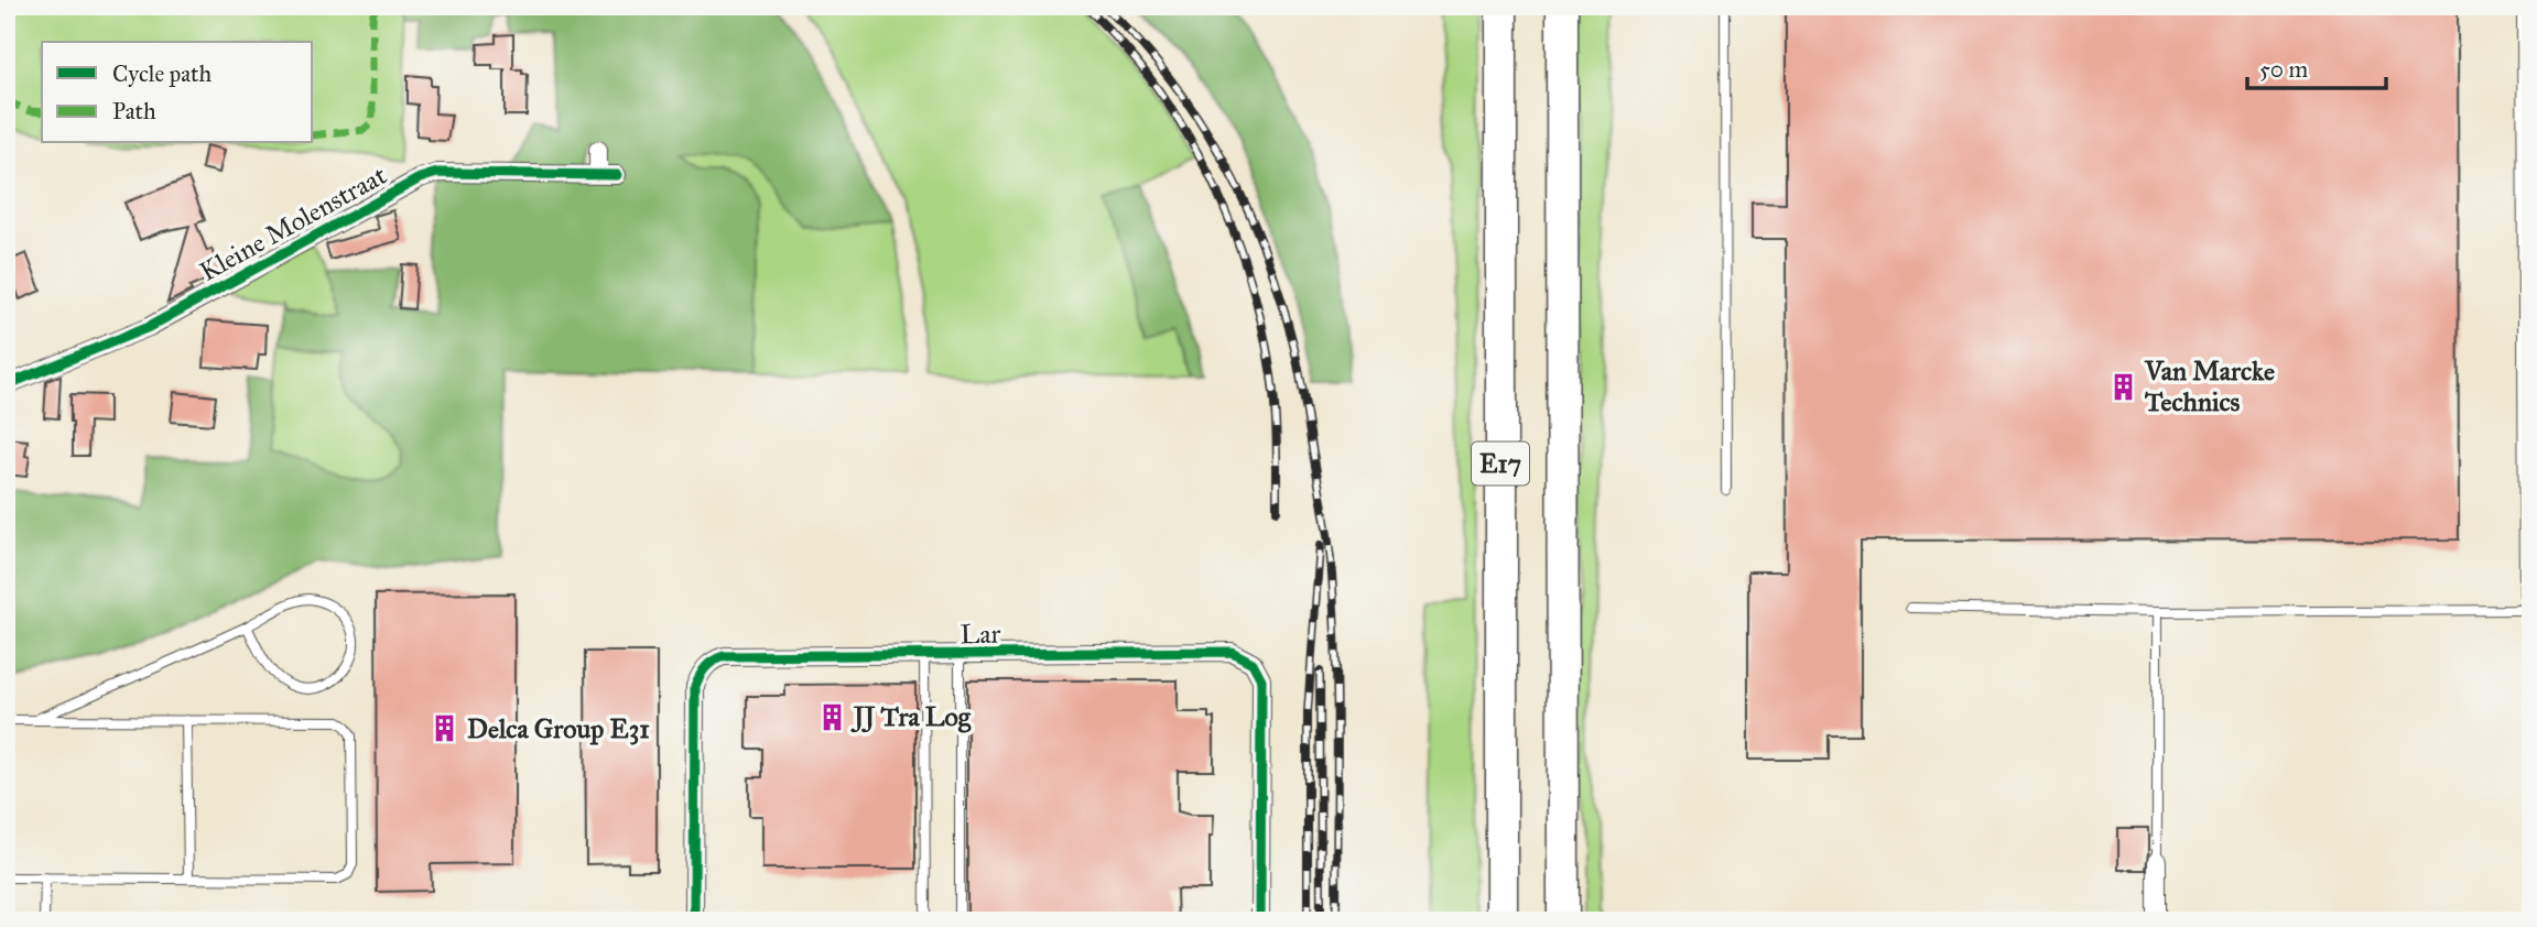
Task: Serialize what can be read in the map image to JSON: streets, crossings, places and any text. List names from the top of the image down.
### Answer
{
  "streets": {
    "highway": ["E17"],
    "street": ["Kleine Molenstraat", "Lar"]
  },
  "places": {
    "building": ["Van Marcke Technics", "JJ Tra Log", "Delca Group E31"]
  },
  "legend": ["Cycle path", "Path"],
  "scale_bar": "50 m"
}
